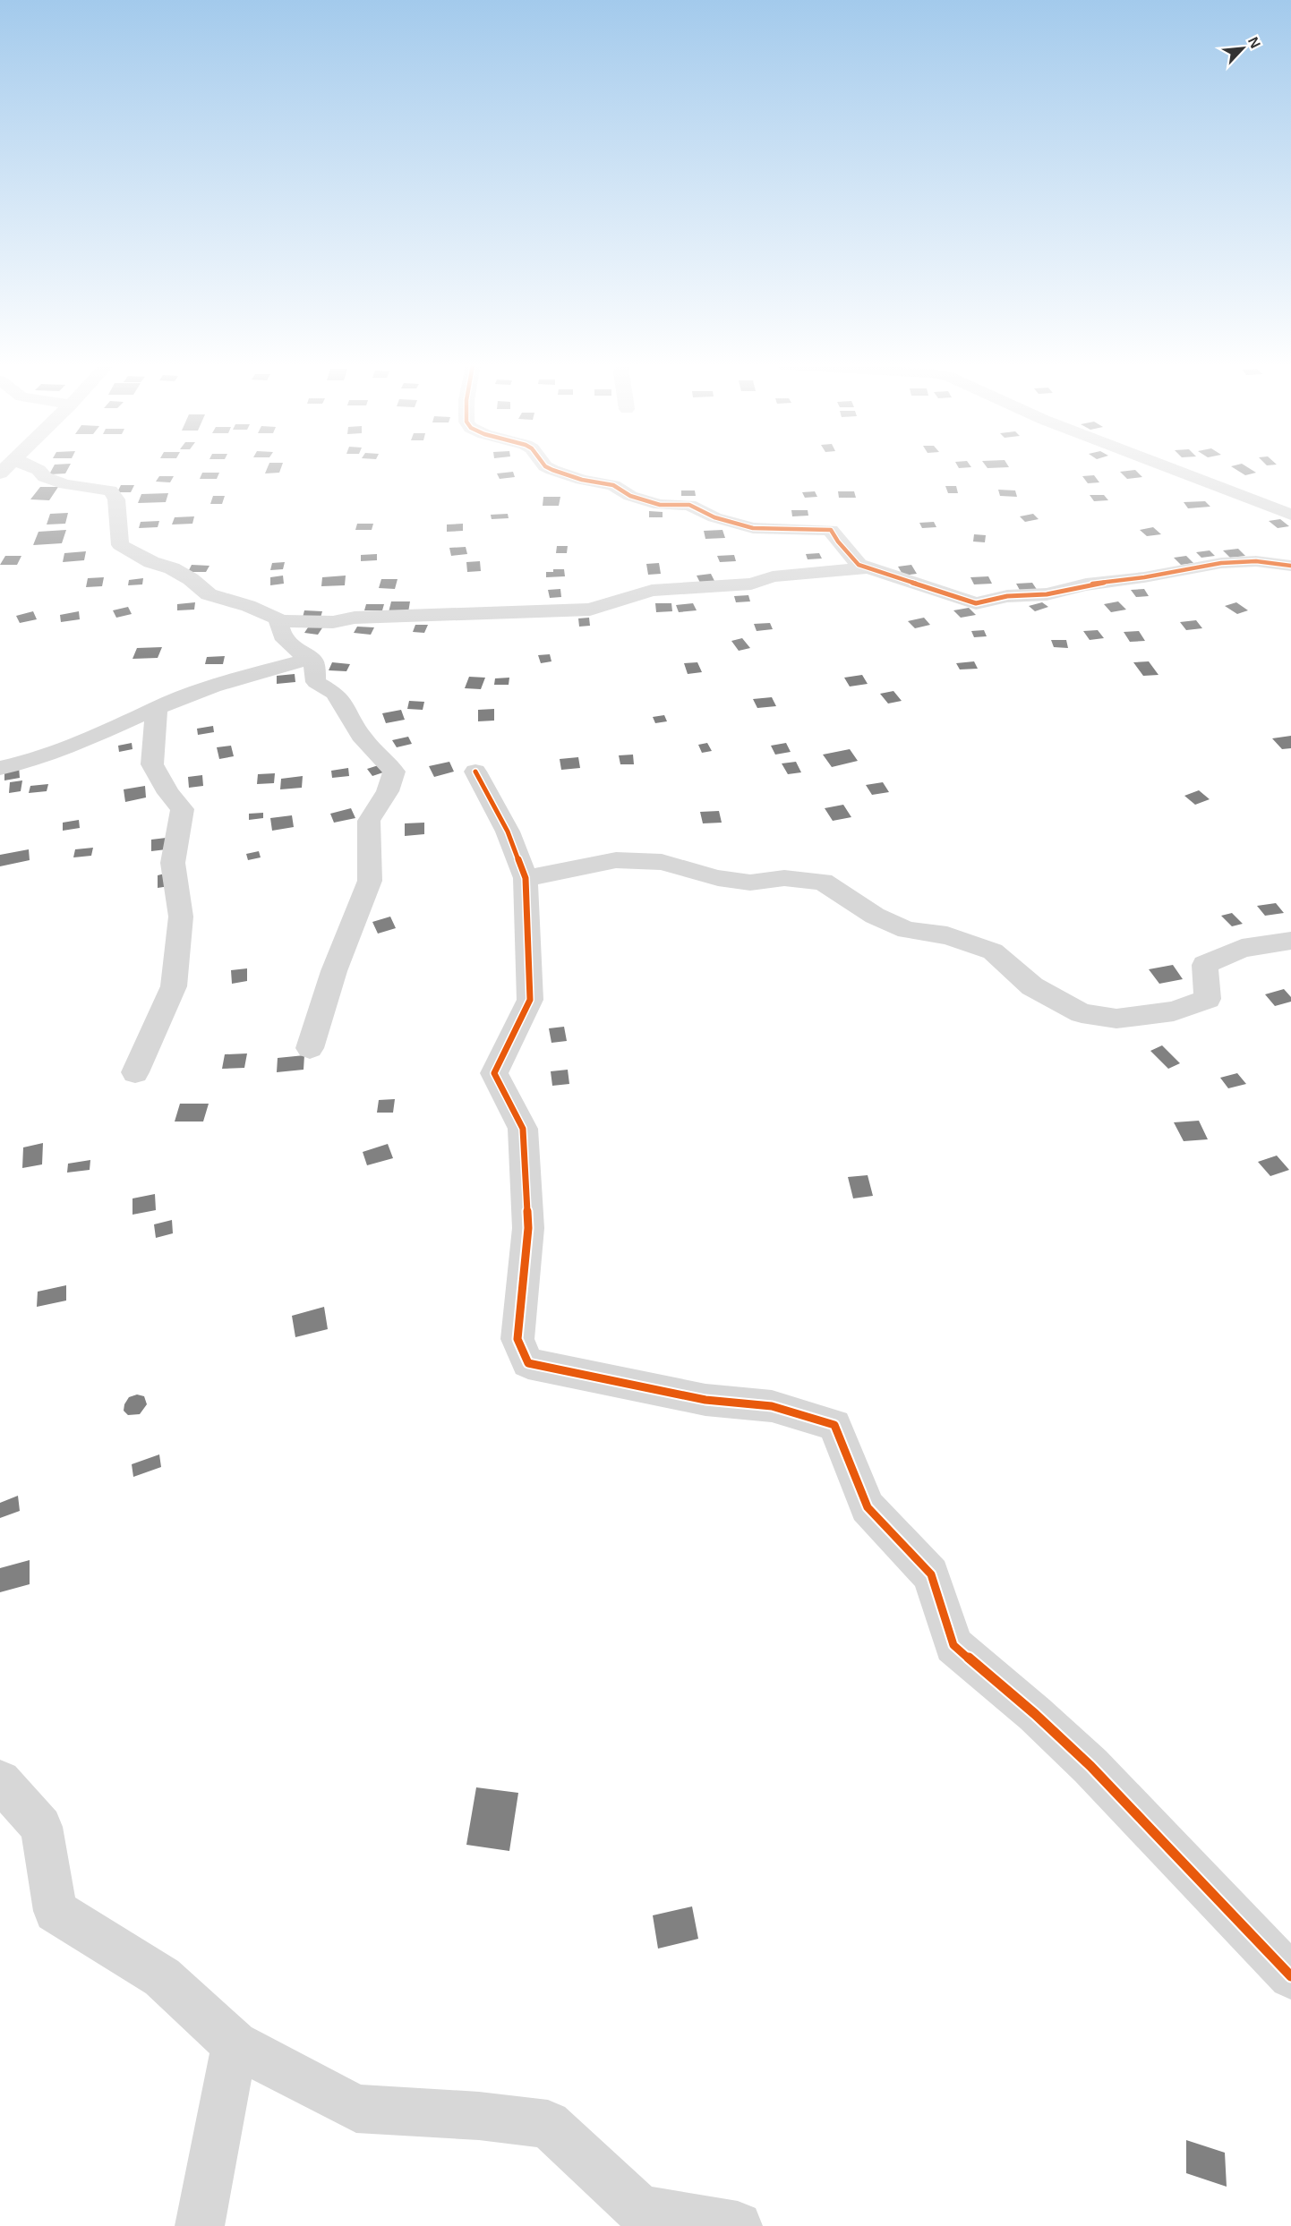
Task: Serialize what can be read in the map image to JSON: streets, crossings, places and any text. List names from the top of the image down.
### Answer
{
  "north": "top right"
}
